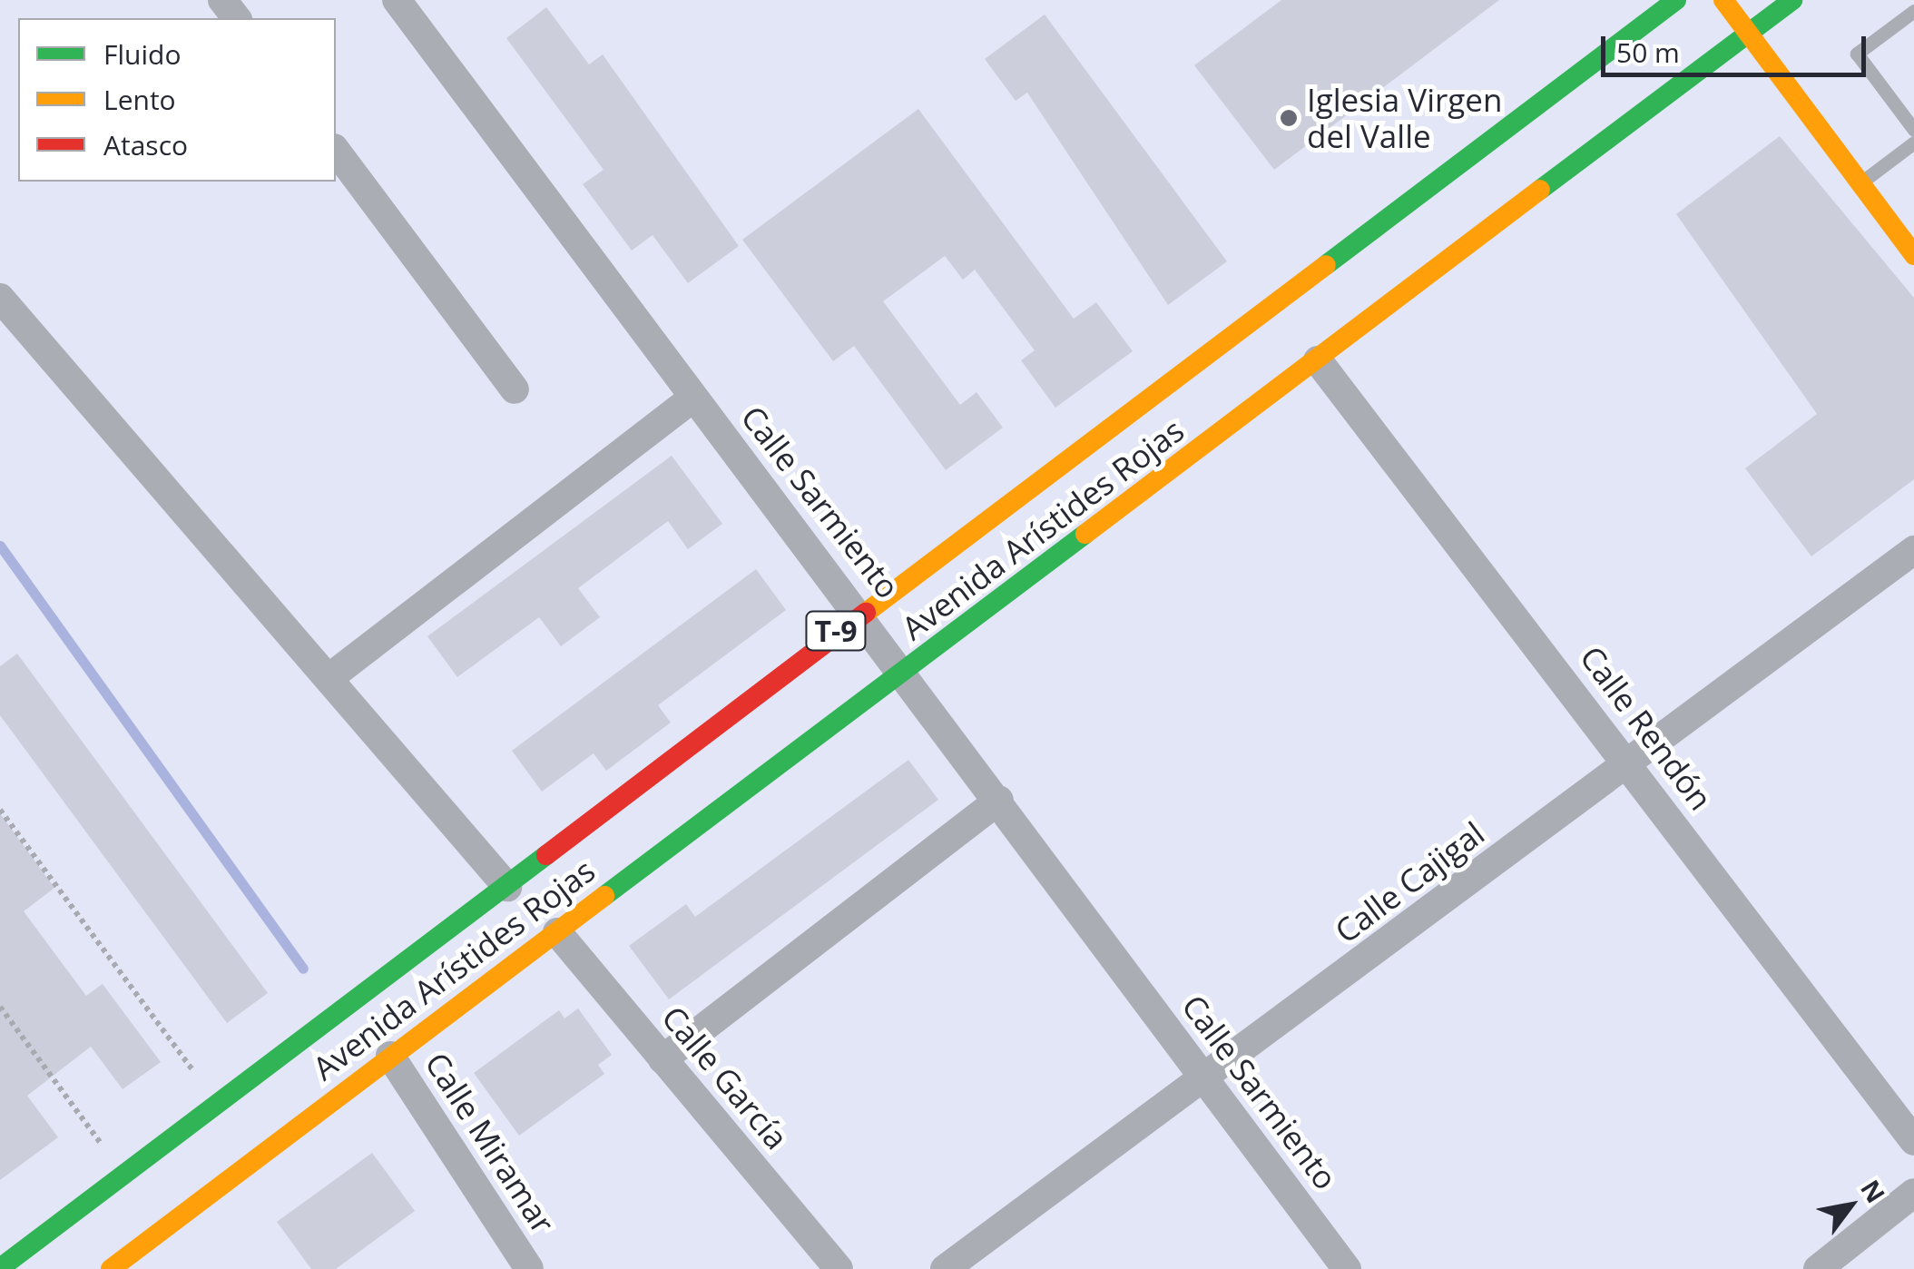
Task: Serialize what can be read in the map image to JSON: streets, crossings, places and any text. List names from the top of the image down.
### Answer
{
  "streets": {
    "main road": ["Avenida Arístides Rojas", "T-9"],
    "street": [
      "Calle Sarmiento",
      "Calle Rendón",
      "Calle Cajigal",
      "Calle García",
      "Calle Miramar"
    ]
  },
  "crossings": [
    ["Calle Sarmiento", "Avenida Arístides Rojas"],
    ["Calle Sarmiento", "Calle Cajigal"],
    ["Avenida Arístides Rojas", "Calle Rendón"],
    ["Avenida Arístides Rojas", "Calle García"],
    ["Avenida Arístides Rojas", "Calle Miramar"],
    ["Calle Rendón", "Calle Cajigal"]
  ],
  "places": ["Iglesia Virgen del Valle"],
  "legend": ["Fluido", "Lento", "Atasco"],
  "scale_bar": "50 m",
  "north": "top right"
}
